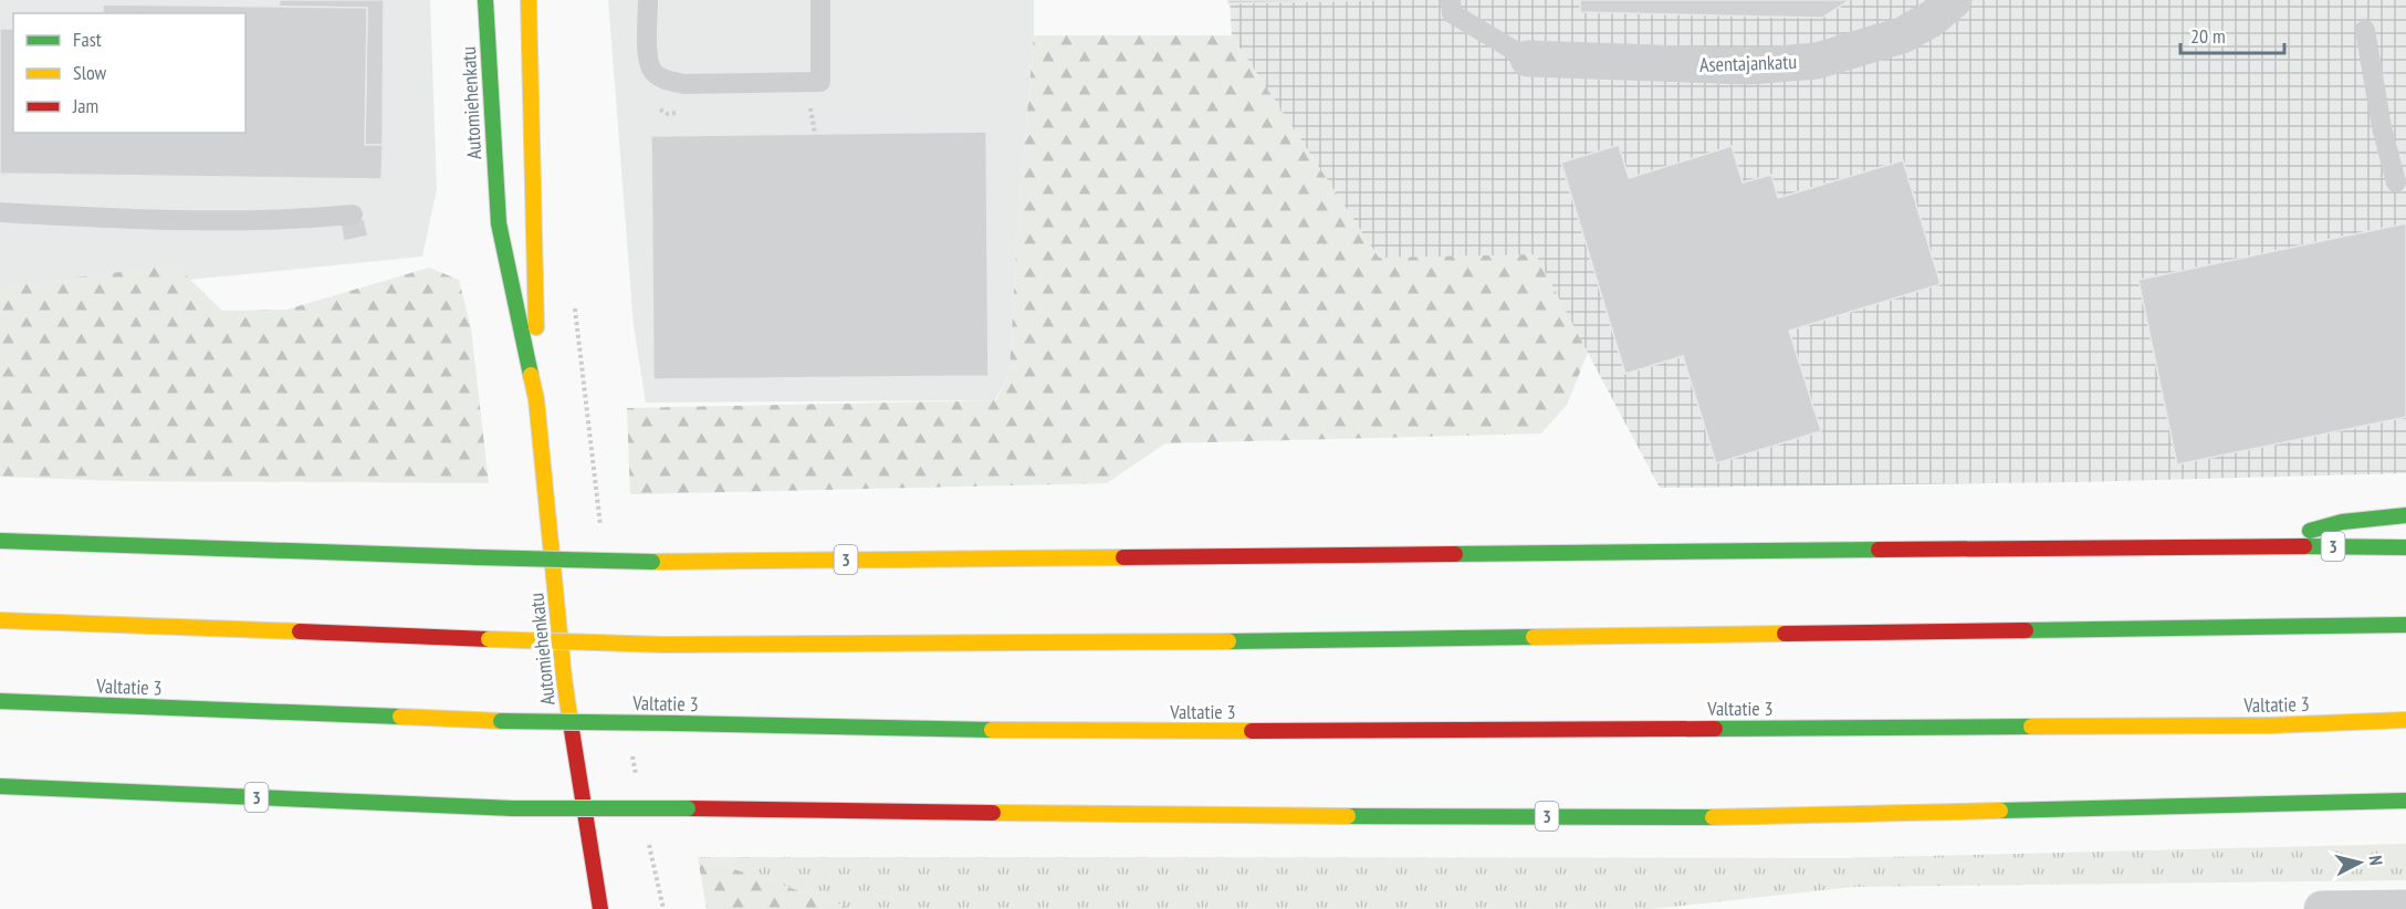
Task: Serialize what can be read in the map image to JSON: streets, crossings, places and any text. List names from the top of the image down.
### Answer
{
  "streets": {
    "main road": ["Automiehenkatu", "3", "Valtatie 3"],
    "street": ["Asentajankatu"]
  },
  "legend": ["Fast", "Slow", "Jam"],
  "scale_bar": "20 m",
  "north": "right"
}
